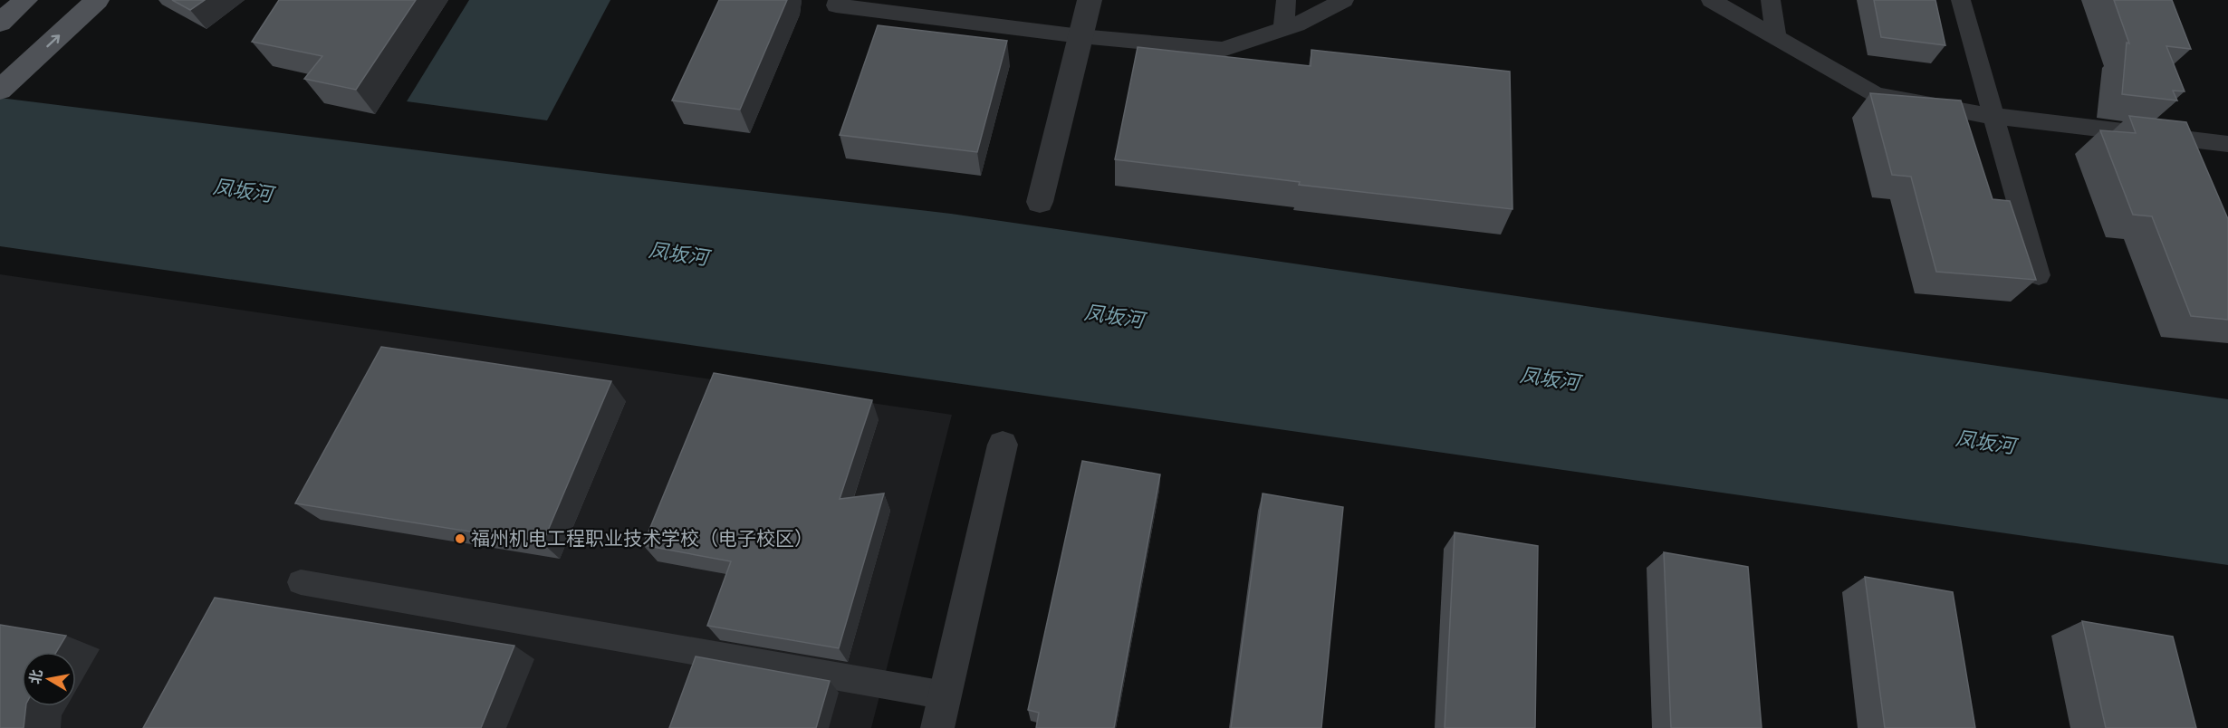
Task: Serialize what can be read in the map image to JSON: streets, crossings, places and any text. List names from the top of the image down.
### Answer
{
  "water": ["凤坂河"],
  "places": ["福州机电工程职业技术学校（电子校区）"],
  "north": "left"
}
